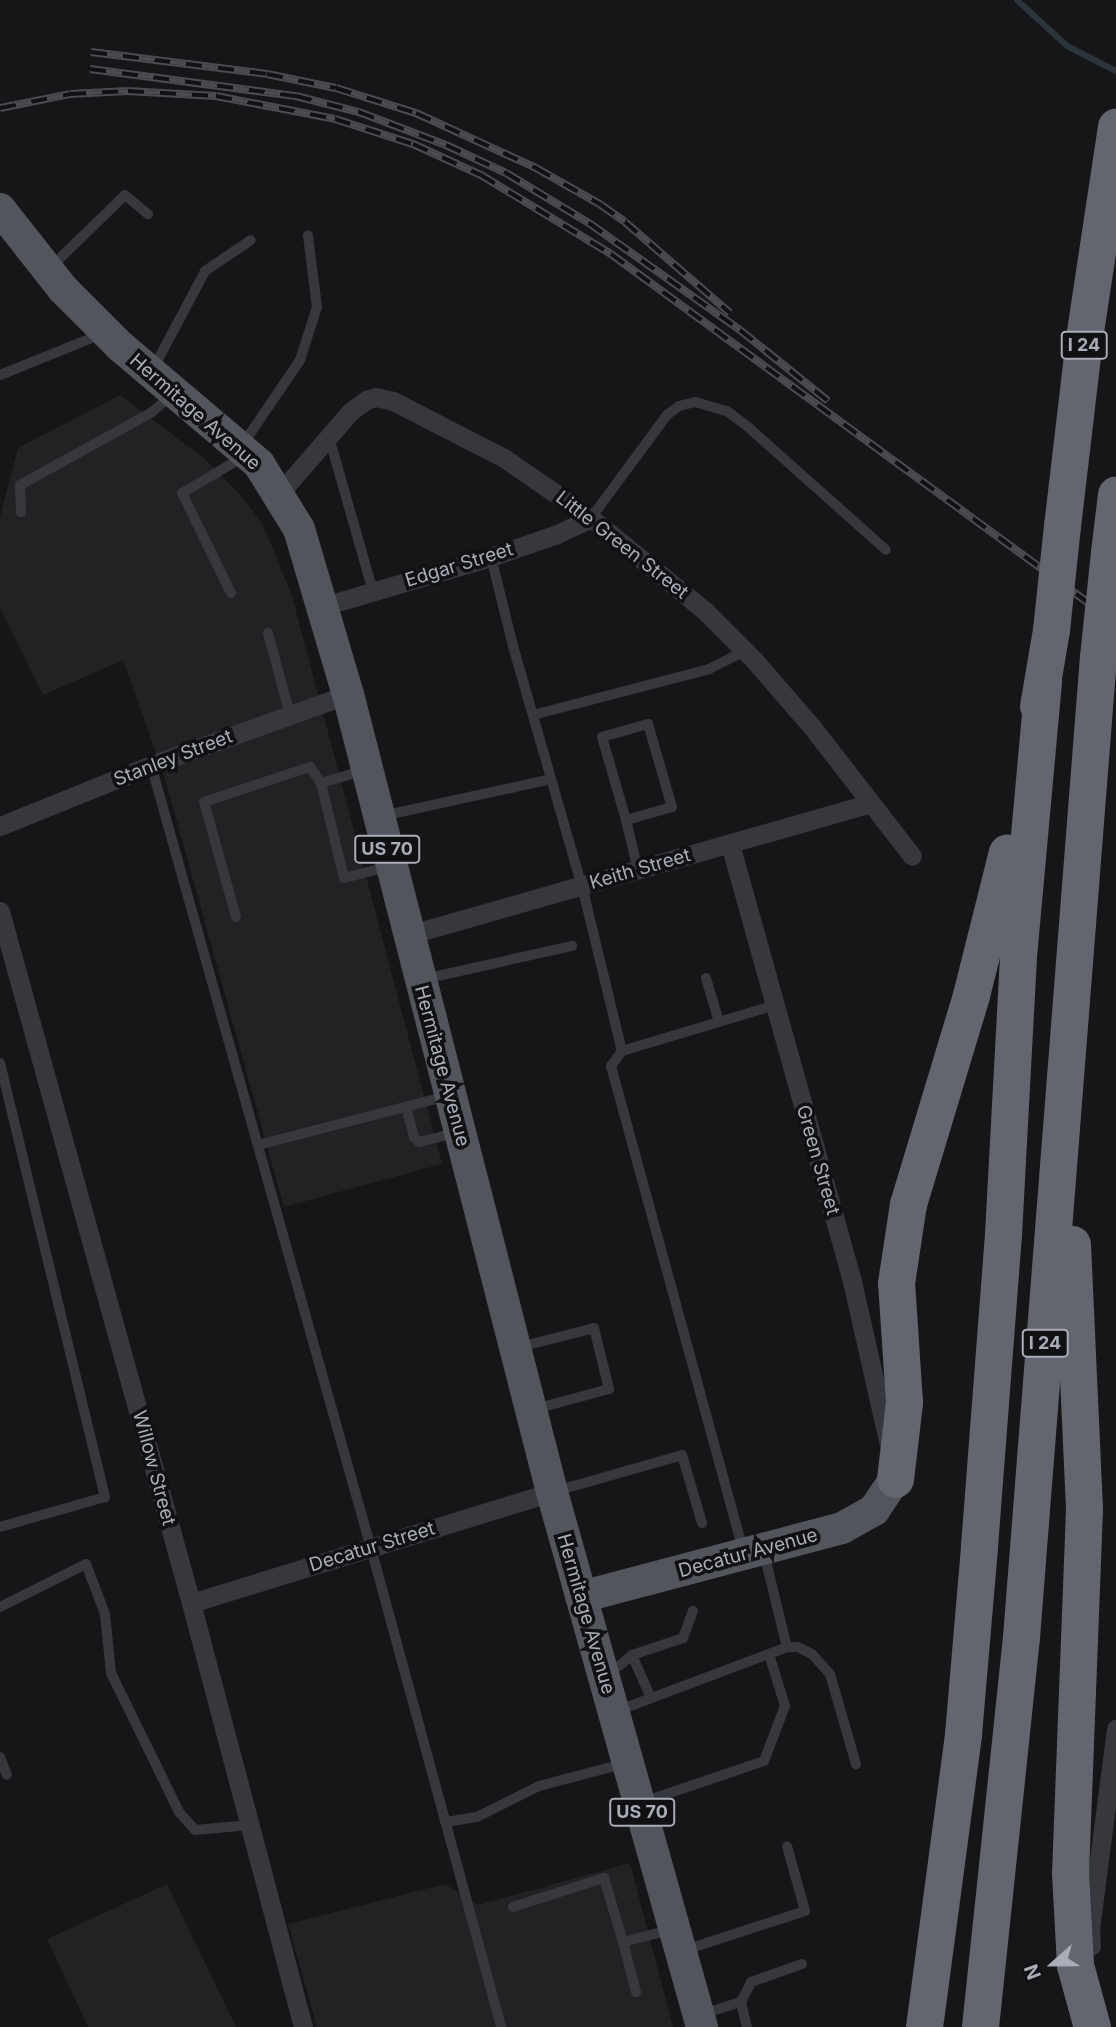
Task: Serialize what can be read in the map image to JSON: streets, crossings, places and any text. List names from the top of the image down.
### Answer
{
  "streets": {
    "highway": ["I 24"],
    "main road": ["Hermitage Avenue", "US 70", "Decatur Avenue"],
    "street": [
      "Little Green Street",
      "Edgar Street",
      "Stanley Street",
      "Keith Street",
      "Green Street",
      "Willow Street",
      "Decatur Street"
    ]
  },
  "crossings": [
    ["Hermitage Avenue", "Little Green Street"],
    ["Hermitage Avenue", "Edgar Street"],
    ["Hermitage Avenue", "Stanley Street"],
    ["Hermitage Avenue", "Keith Street"],
    ["Hermitage Avenue", "Decatur Street"],
    ["Hermitage Avenue", "Decatur Avenue"],
    ["Little Green Street", "Edgar Street"],
    ["Little Green Street", "Keith Street"],
    ["Keith Street", "Green Street"],
    ["Green Street", "Decatur Avenue"],
    ["Willow Street", "Decatur Street"]
  ],
  "north": "left"
}
